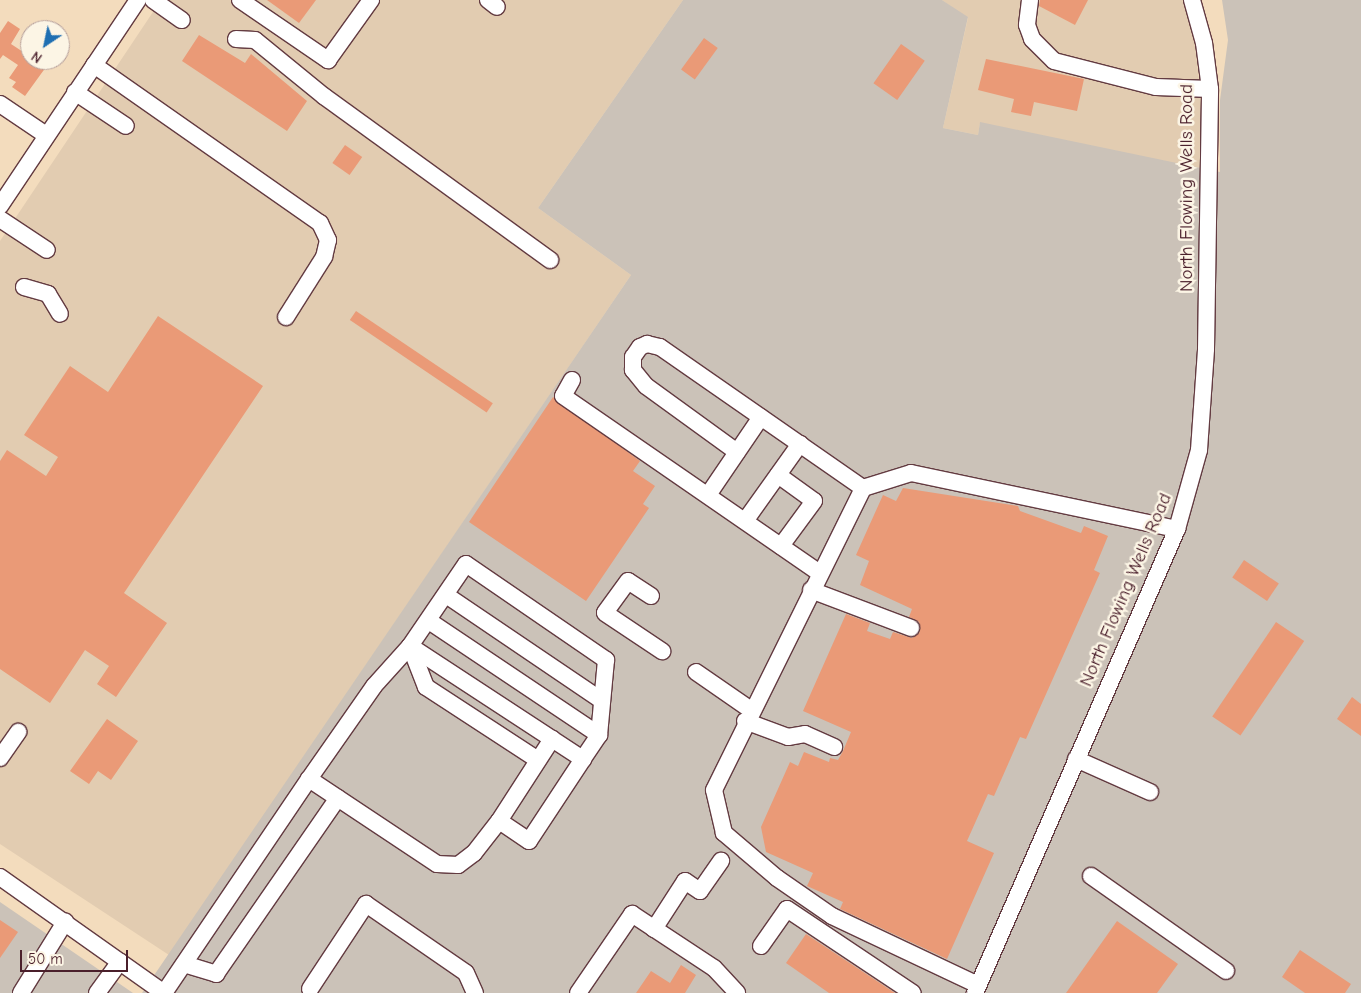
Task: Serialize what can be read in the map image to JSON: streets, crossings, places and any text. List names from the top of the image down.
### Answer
{
  "streets": {
    "street": ["North Flowing Wells Road"]
  },
  "scale_bar": "50 m",
  "north": "bottom left"
}
